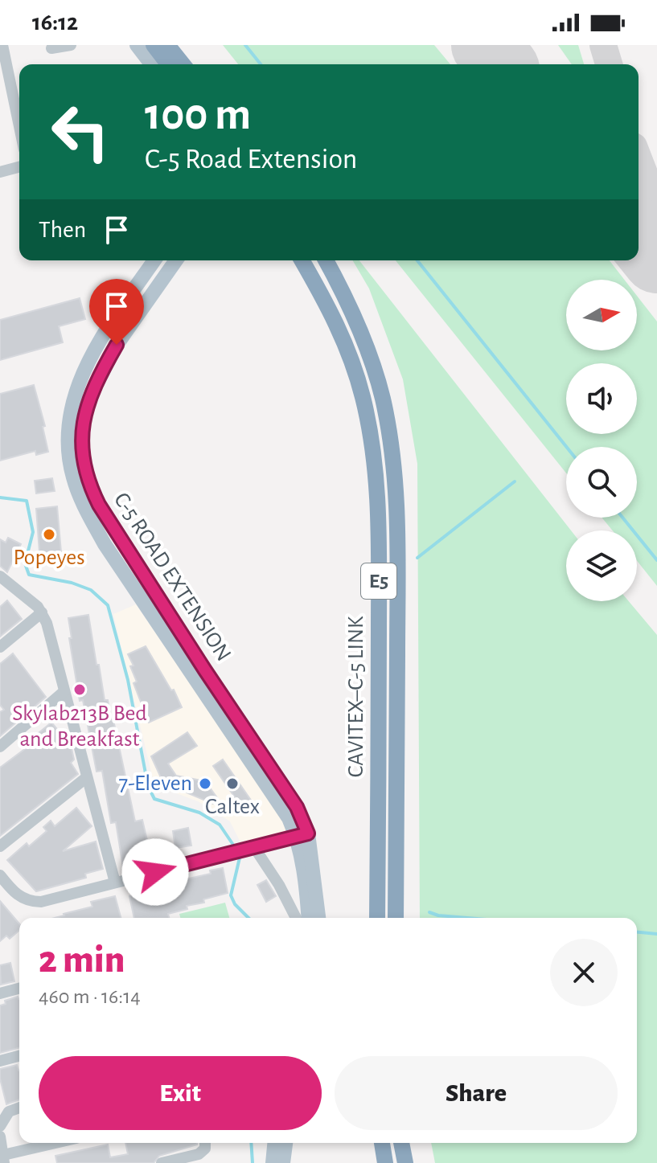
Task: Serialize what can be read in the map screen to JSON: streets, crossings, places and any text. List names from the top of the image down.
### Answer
{
  "streets": {
    "highway": ["E5", "CAVITEX–C-5 LINK"],
    "main road": ["C-5 ROAD EXTENSION"]
  },
  "places": [
    "Popeyes",
    "Skylab213B Bed and Breakfast",
    "7-Eleven",
    "Caltex"
  ],
  "north": "right",
  "page": {
    "status": "16:12",
    "turn": ["100 m", "C-5 Road Extension"],
    "then": "Then",
    "heading": ["2 min", "460 m · 16:14"],
    "buttons": ["Exit", "Share"]
  }
}
